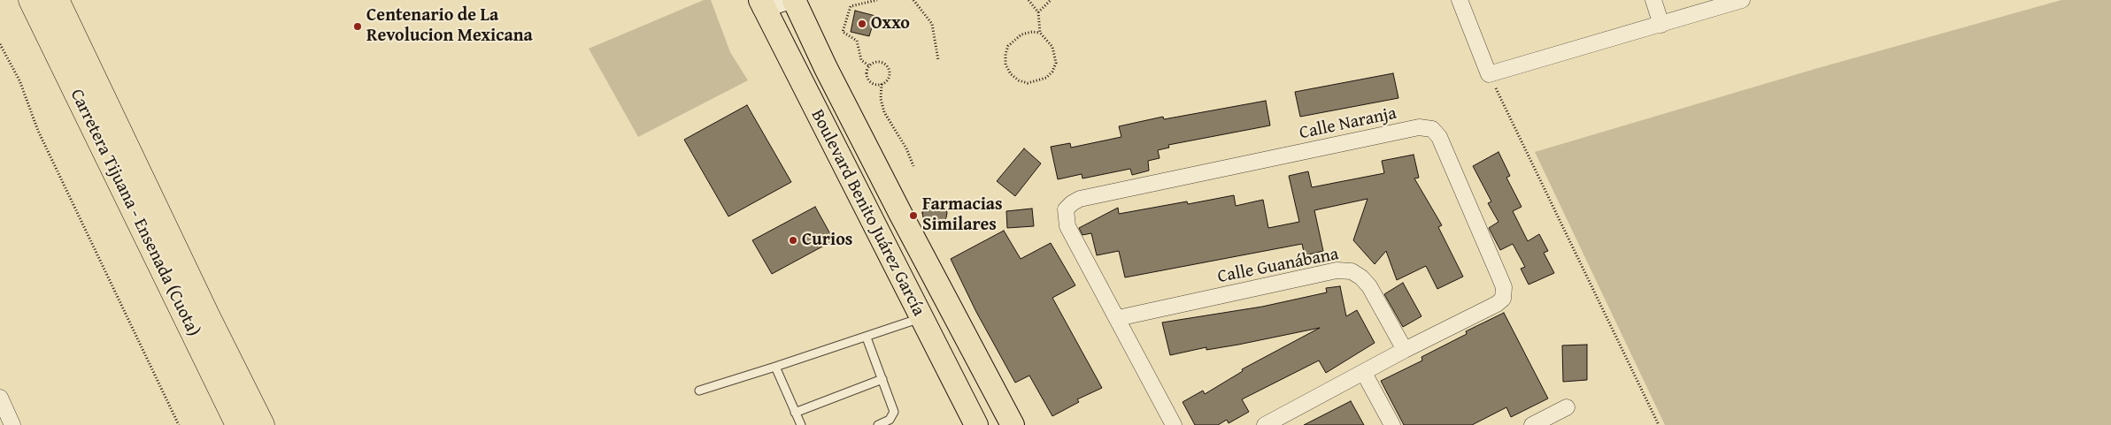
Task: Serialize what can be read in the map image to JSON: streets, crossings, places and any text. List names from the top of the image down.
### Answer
{
  "streets": {
    "highway": ["Carretera Tijuana - Ensenada (Cuota)"],
    "main road": ["Boulevard Benito Juárez García"],
    "street": ["Calle Naranja", "Calle Guanábana"]
  },
  "crossings": [
    ["Calle Naranja", "Calle Guanábana"]
  ],
  "places": [
    "Oxxo",
    "Centenario de La Revolucion Mexicana",
    "Farmacias Similares",
    "Curios"
  ]
}
